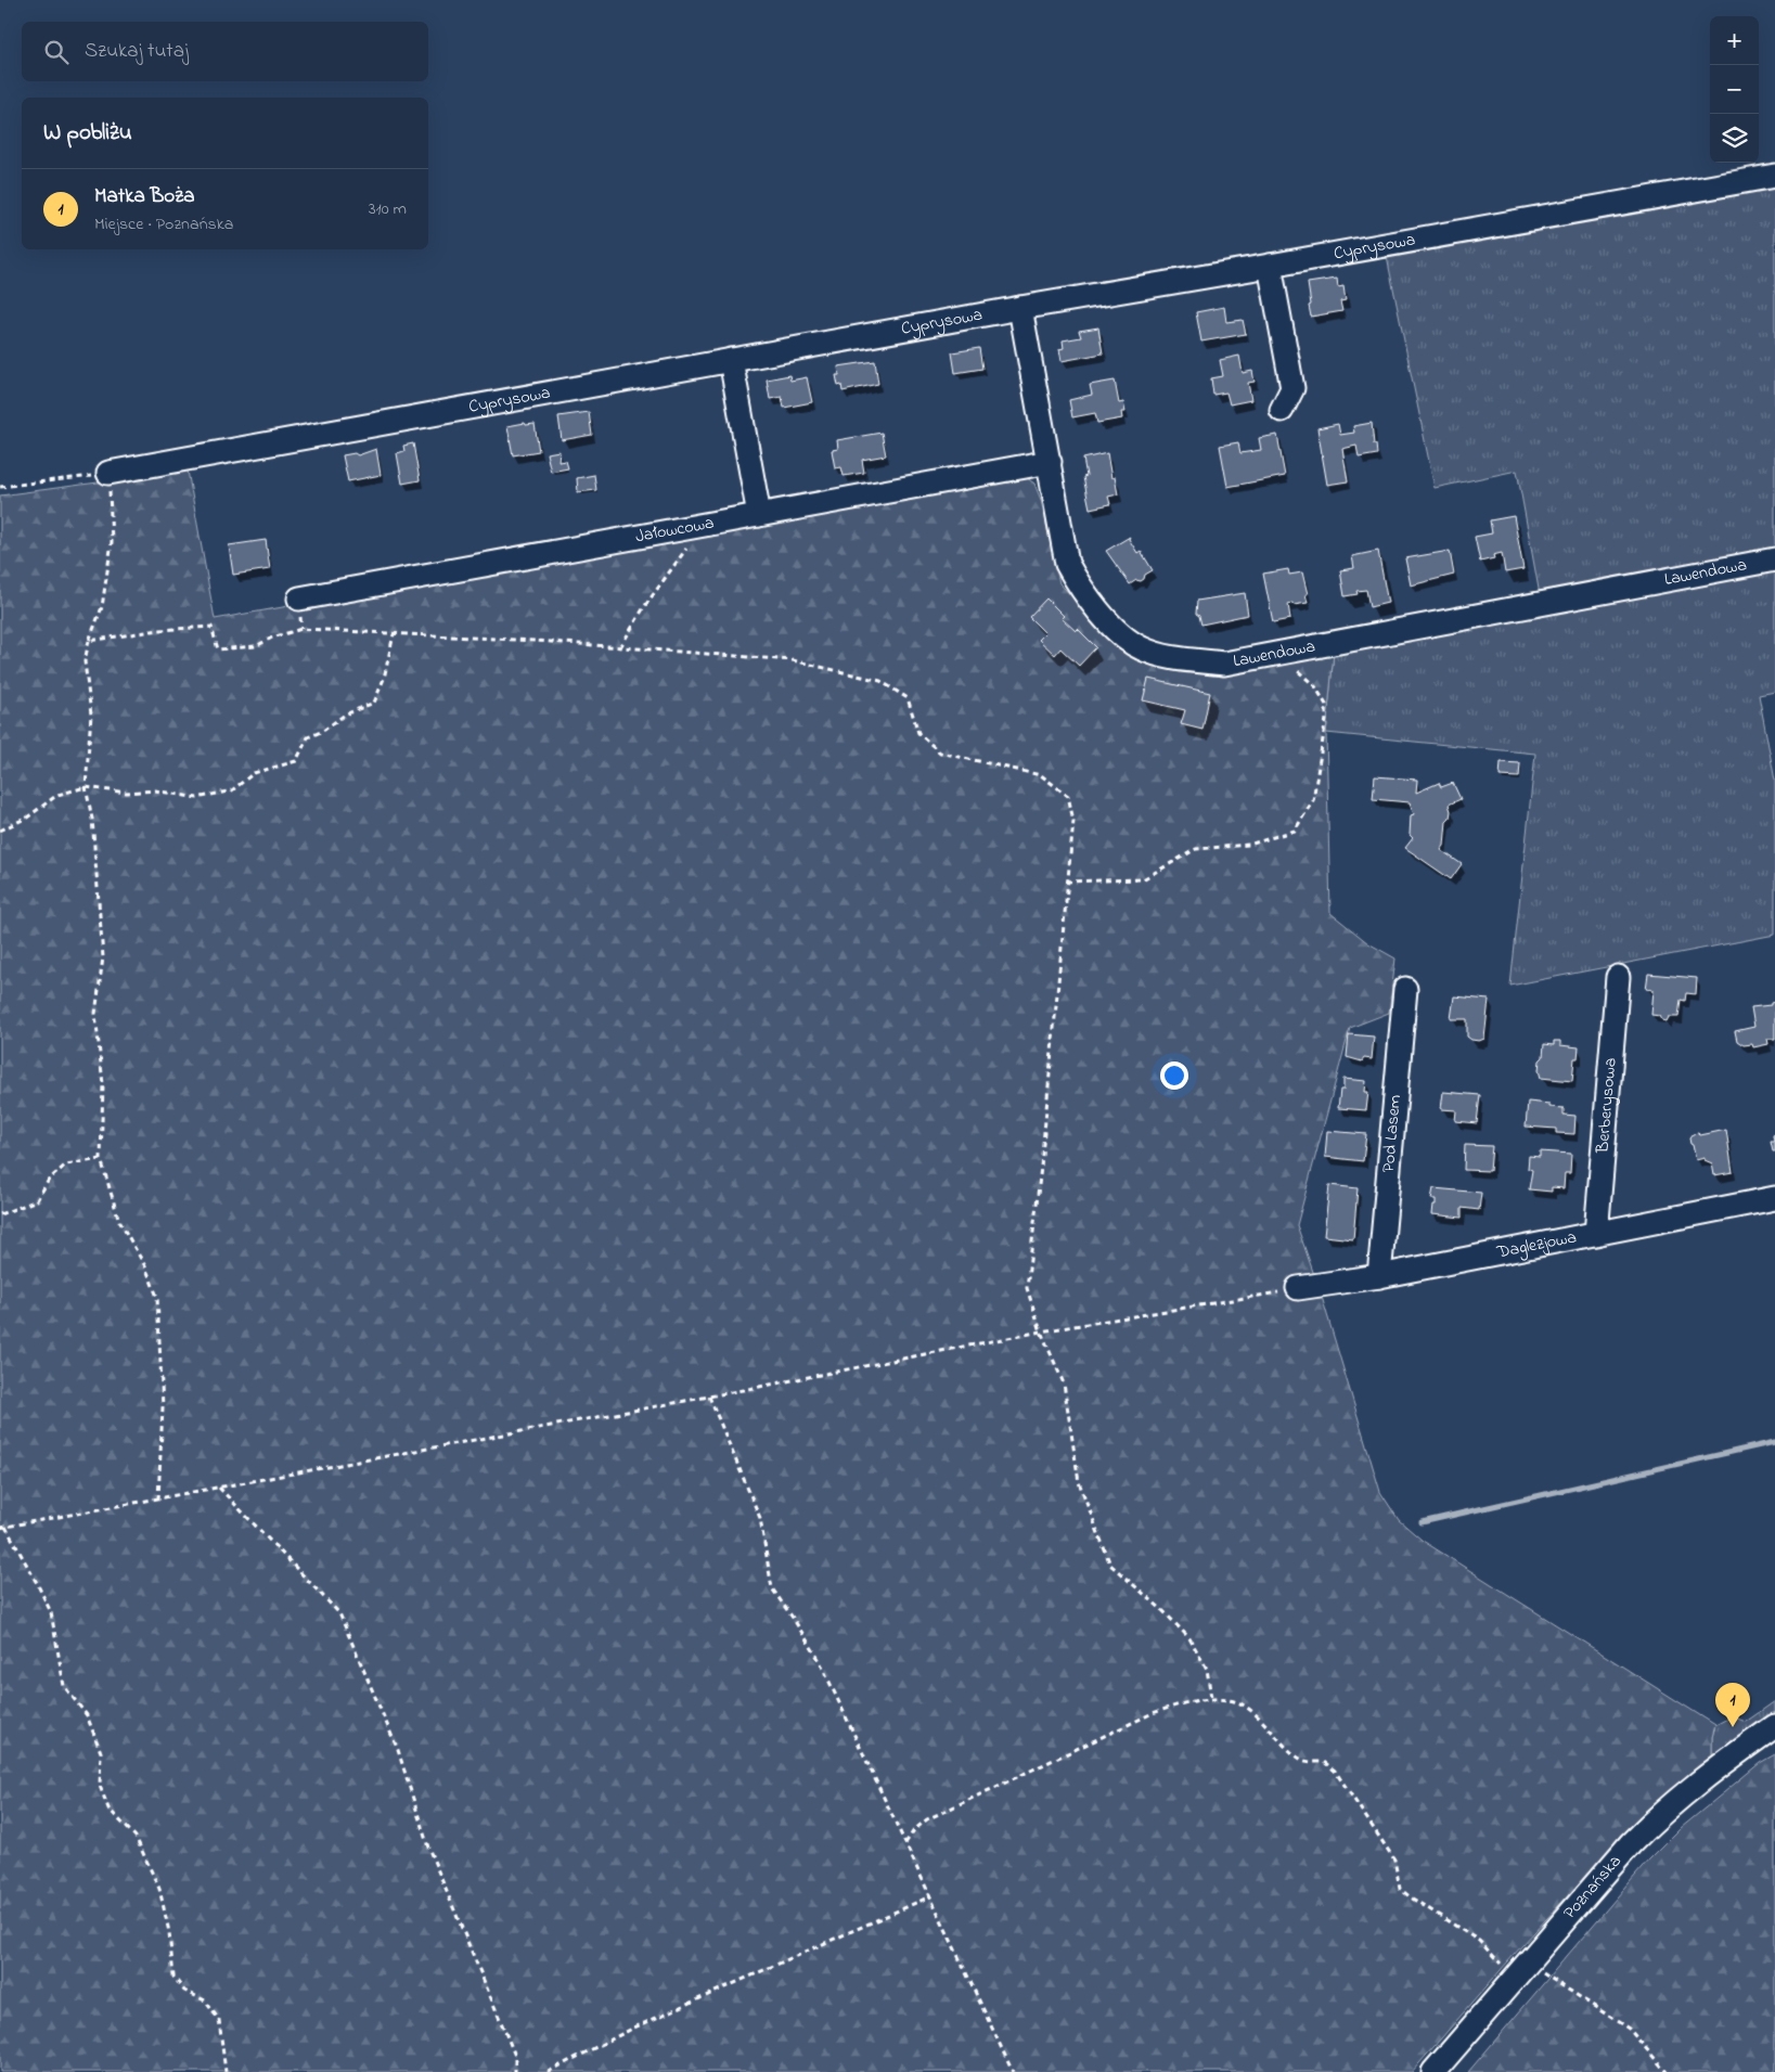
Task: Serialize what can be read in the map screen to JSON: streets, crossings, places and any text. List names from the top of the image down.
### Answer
{
  "streets": {
    "street": [
      "Cyprysowa",
      "Jałowcowa",
      "Lawendowa",
      "Berberysowa",
      "Pod Lasem",
      "Daglezjowa",
      "Poznańska"
    ]
  },
  "crossings": [
    ["Cyprysowa", "Lawendowa"],
    ["Jałowcowa", "Lawendowa"],
    ["Berberysowa", "Daglezjowa"],
    ["Pod Lasem", "Daglezjowa"]
  ],
  "page": {
    "map_buttons": ["+", "−"],
    "search": "Szukaj tutaj",
    "heading": "W pobliżu",
    "list": [
      {
        "mark": "1",
        "name": "Matka Boża",
        "note": "Miejsce · Poznańska",
        "value": "310 m"
      }
    ],
    "pins": "1"
  }
}
